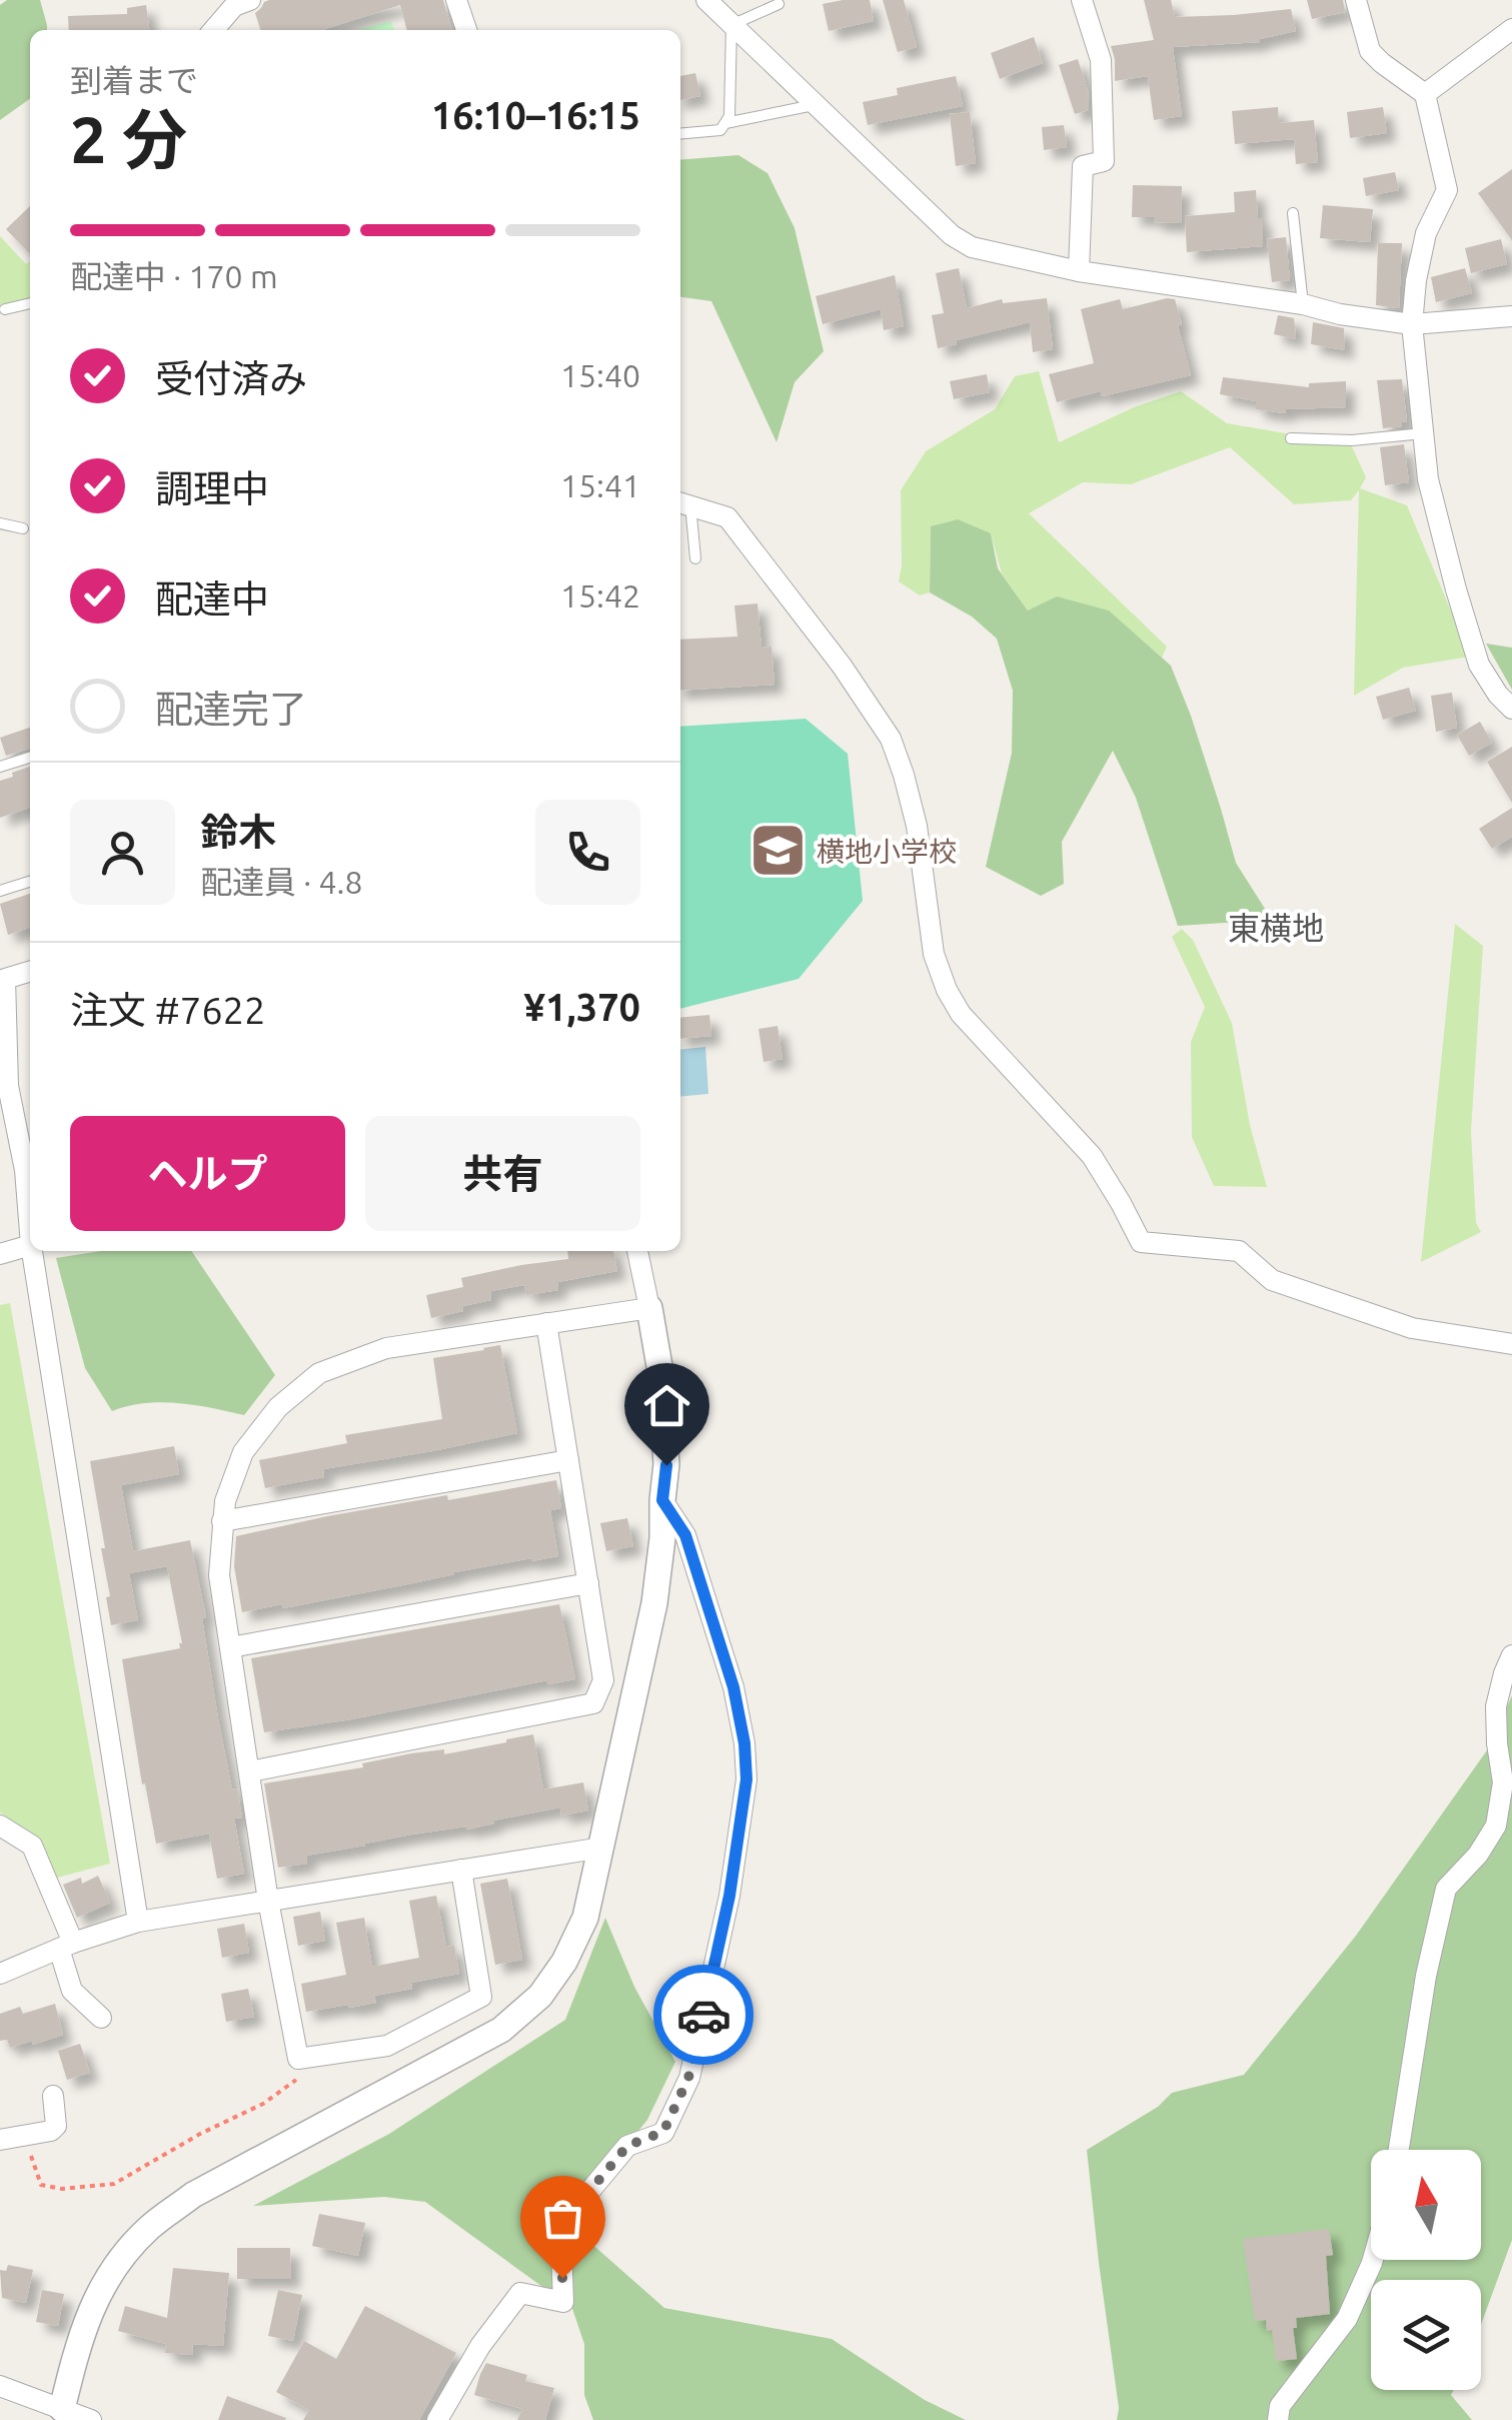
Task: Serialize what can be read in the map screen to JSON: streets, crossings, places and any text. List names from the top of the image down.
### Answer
{
  "districts": ["東横地"],
  "places": {
    "school or university": ["横地小学校"]
  },
  "north": "top",
  "page": {
    "heading": ["2 分", "到着まで", "16:10–16:15"],
    "panel": [
      "鈴木",
      "配達員 · 4.8",
      "注文 #7622",
      "¥1,370"
    ],
    "bar": "配達中 · 170 m",
    "list": [
      ["受付済み", "15:40"],
      ["調理中", "15:41"],
      ["配達中", "15:42"],
      "配達完了"
    ],
    "buttons": ["ヘルプ", "共有"]
  }
}
